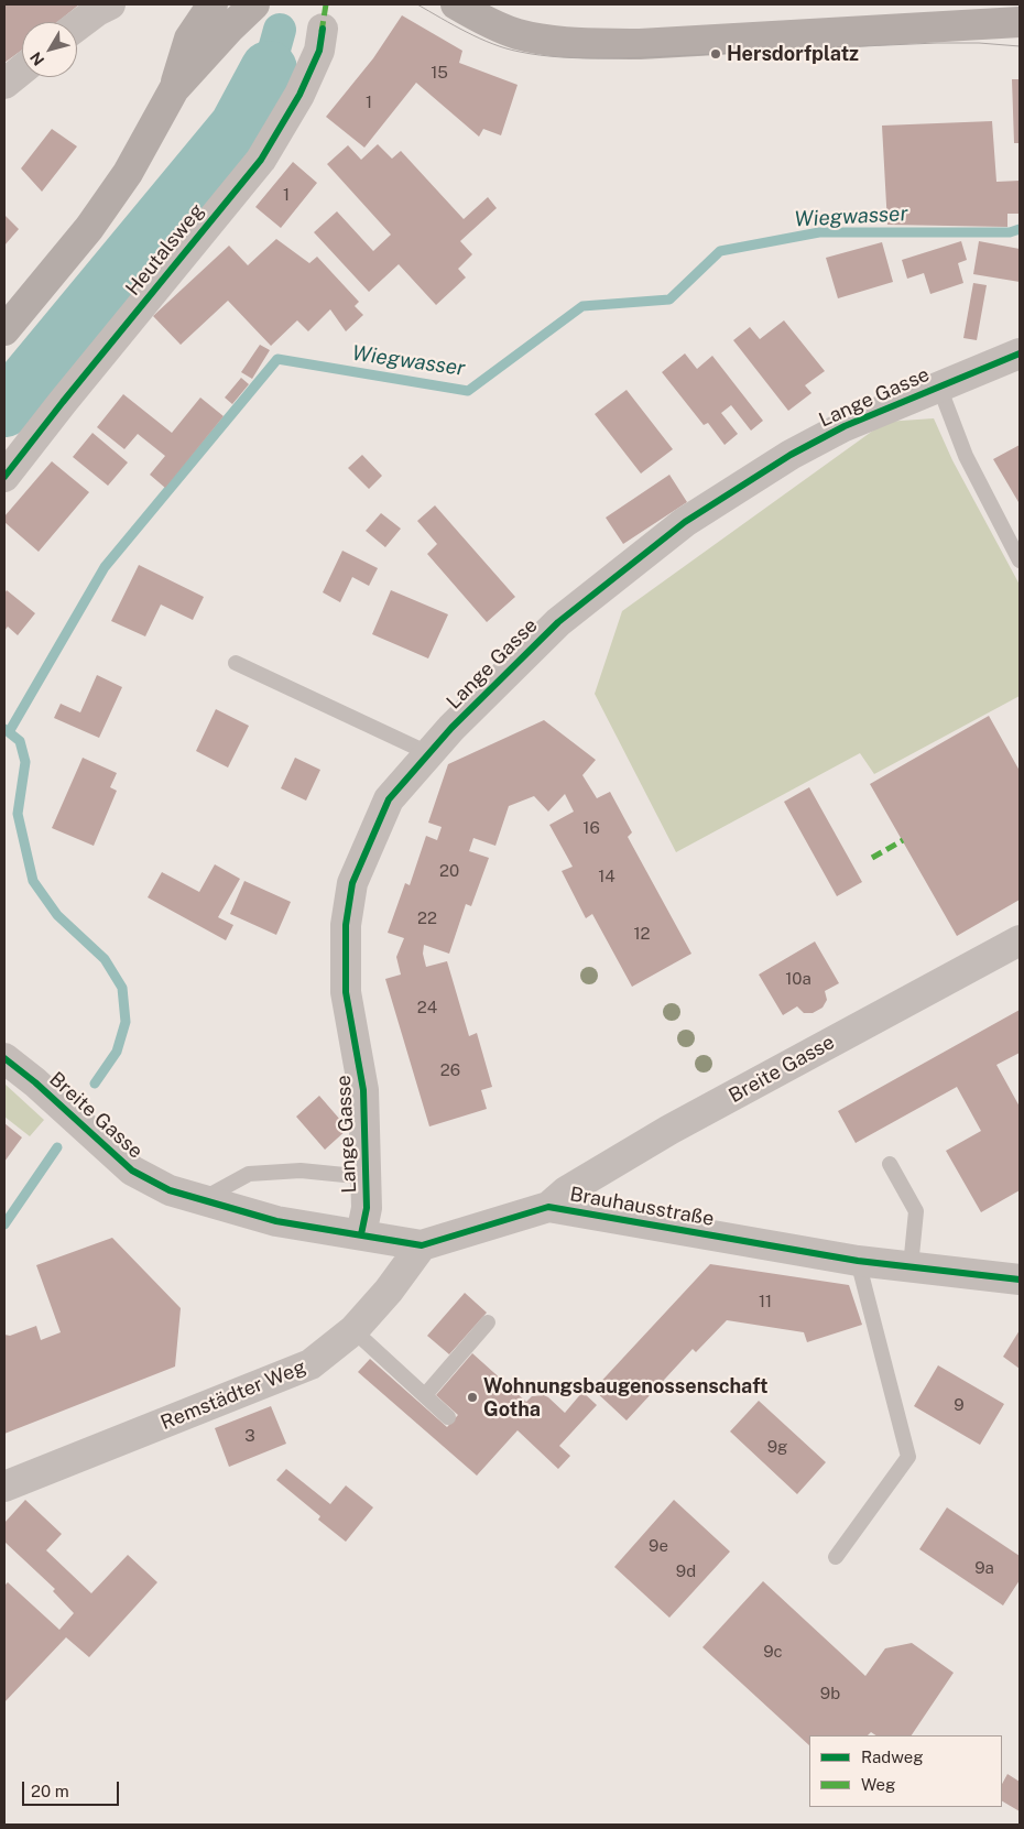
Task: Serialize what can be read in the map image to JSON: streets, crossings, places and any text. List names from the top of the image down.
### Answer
{
  "streets": {
    "street": [
      "Heutalsweg",
      "Lange Gasse",
      "Breite Gasse",
      "Brauhausstraße",
      "Remstädter Weg"
    ]
  },
  "crossings": [
    ["Lange Gasse", "Brauhausstraße"],
    ["Breite Gasse", "Brauhausstraße"],
    ["Brauhausstraße", "Remstädter Weg"]
  ],
  "water": ["Wiegwasser"],
  "places": ["Hersdorfplatz", "Wohnungsbaugenossenschaft Gotha"],
  "house_numbers": [
    "15",
    "1",
    "1",
    "16",
    "20",
    "14",
    "22",
    "12",
    "10a",
    "24",
    "26",
    "11",
    "9",
    "3",
    "9g",
    "9e",
    "9a",
    "9d",
    "9c",
    "9b"
  ],
  "legend": ["Radweg", "Weg"],
  "scale_bar": "20 m",
  "north": "bottom left"
}
